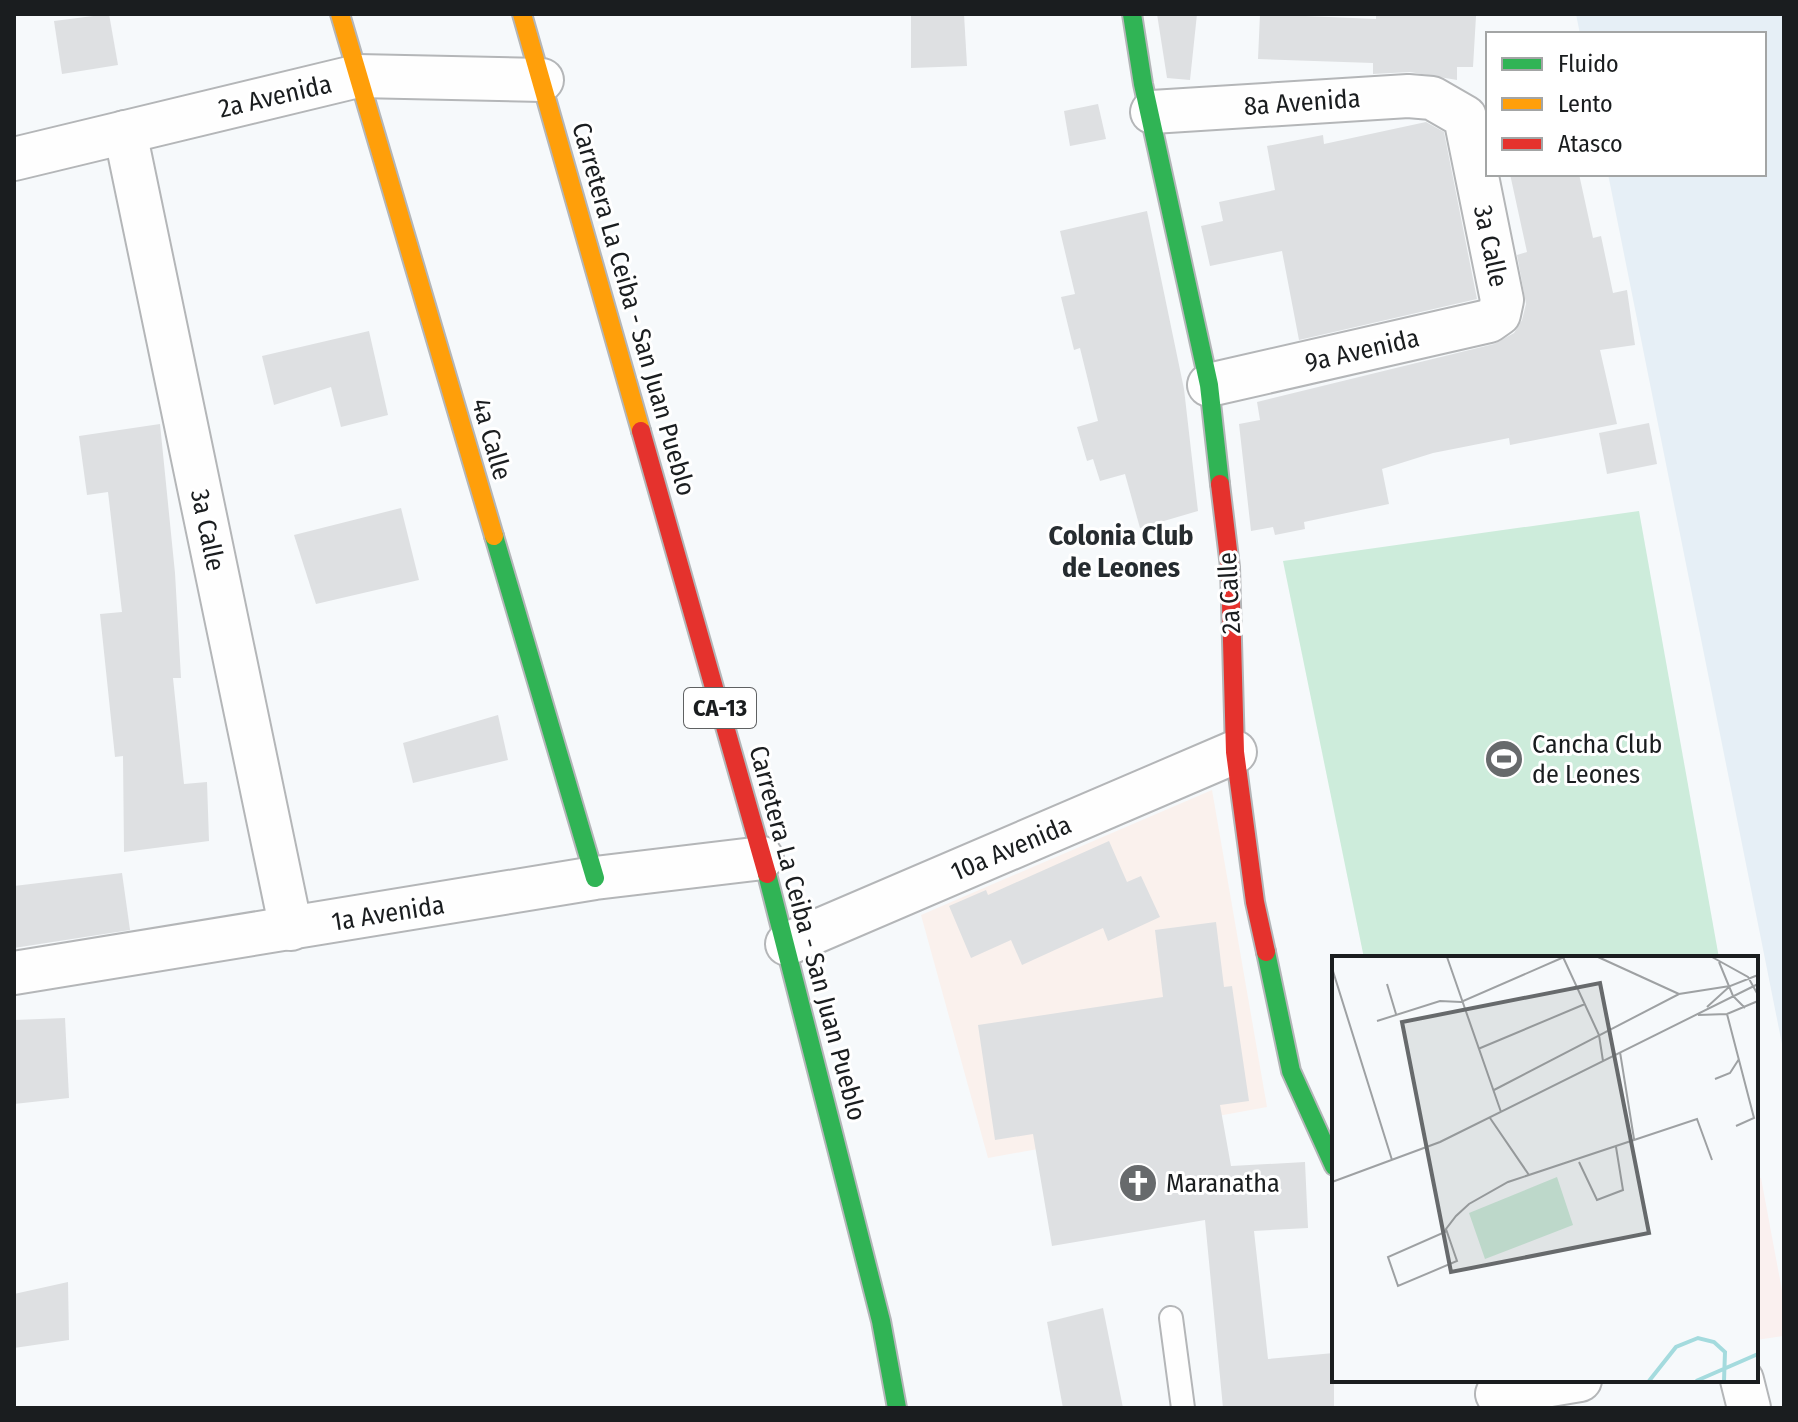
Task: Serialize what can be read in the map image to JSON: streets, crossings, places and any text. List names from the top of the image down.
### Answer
{
  "streets": {
    "street": [
      "2a Avenida",
      "8a Avenida",
      "3a Calle",
      "Carretera La Ceiba - San Juan Pueblo",
      "9a Avenida",
      "4a Calle",
      "2a Calle",
      "CA-13",
      "10a Avenida",
      "1a Avenida"
    ]
  },
  "crossings": [
    ["2a Avenida", "3a Calle"],
    ["2a Avenida", "Carretera La Ceiba - San Juan Pueblo"],
    ["2a Avenida", "4a Calle"],
    ["8a Avenida", "3a Calle"],
    ["8a Avenida", "2a Calle"],
    ["3a Calle", "9a Avenida"],
    ["3a Calle", "1a Avenida"],
    ["Carretera La Ceiba - San Juan Pueblo", "10a Avenida"],
    ["Carretera La Ceiba - San Juan Pueblo", "1a Avenida"],
    ["9a Avenida", "2a Calle"],
    ["4a Calle", "1a Avenida"],
    ["2a Calle", "10a Avenida"]
  ],
  "districts": ["Colonia Club de Leones"],
  "places": {
    "sports": ["Cancha Club de Leones"],
    "church": ["Maranatha"]
  },
  "legend": ["Fluido", "Lento", "Atasco"]
}
